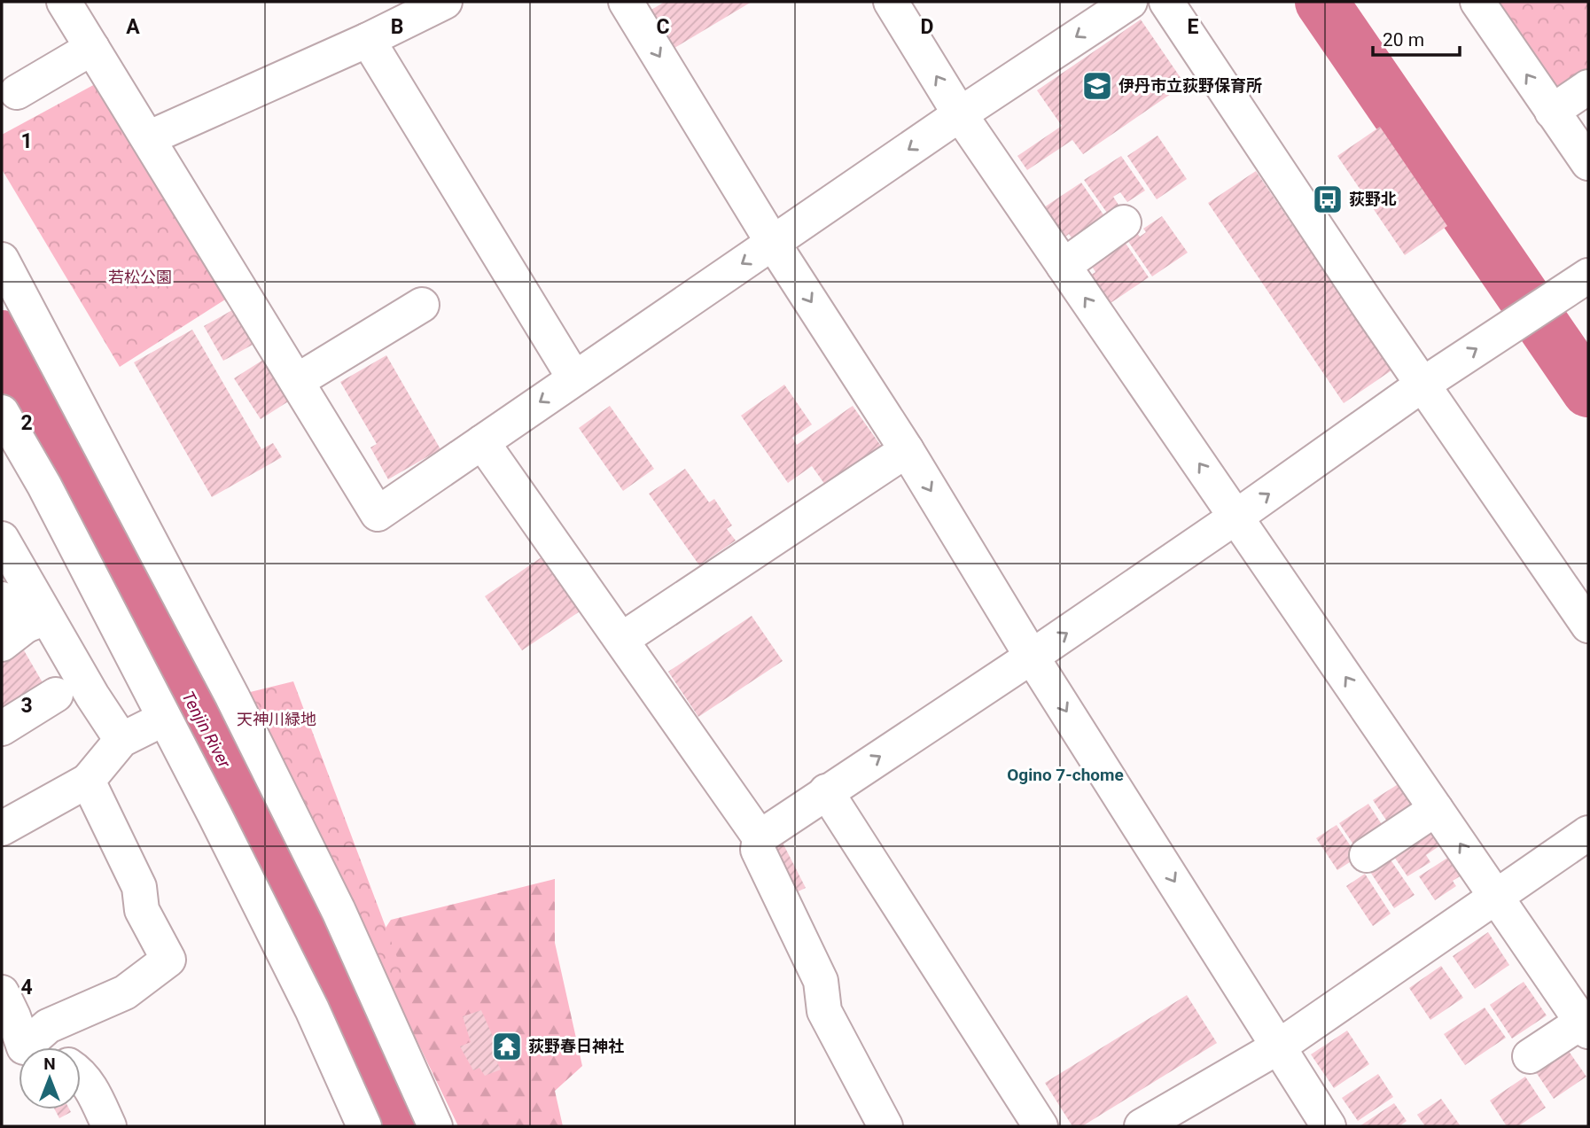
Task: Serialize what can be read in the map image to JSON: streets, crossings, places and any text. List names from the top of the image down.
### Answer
{
  "districts": ["Ogino 7-chome"],
  "water": ["Tenjin River"],
  "parks": ["若松公園", "天神川緑地"],
  "places": {
    "school or university": ["伊丹市立荻野保育所"],
    "bus stop": ["荻野北"],
    "temple": ["荻野春日神社"]
  },
  "scale_bar": "20 m",
  "north": "top",
  "grid": {
    "columns": [
      "A",
      "B",
      "C",
      "D",
      "E"
    ],
    "rows": [
      "1",
      "2",
      "3",
      "4"
    ]
  }
}
